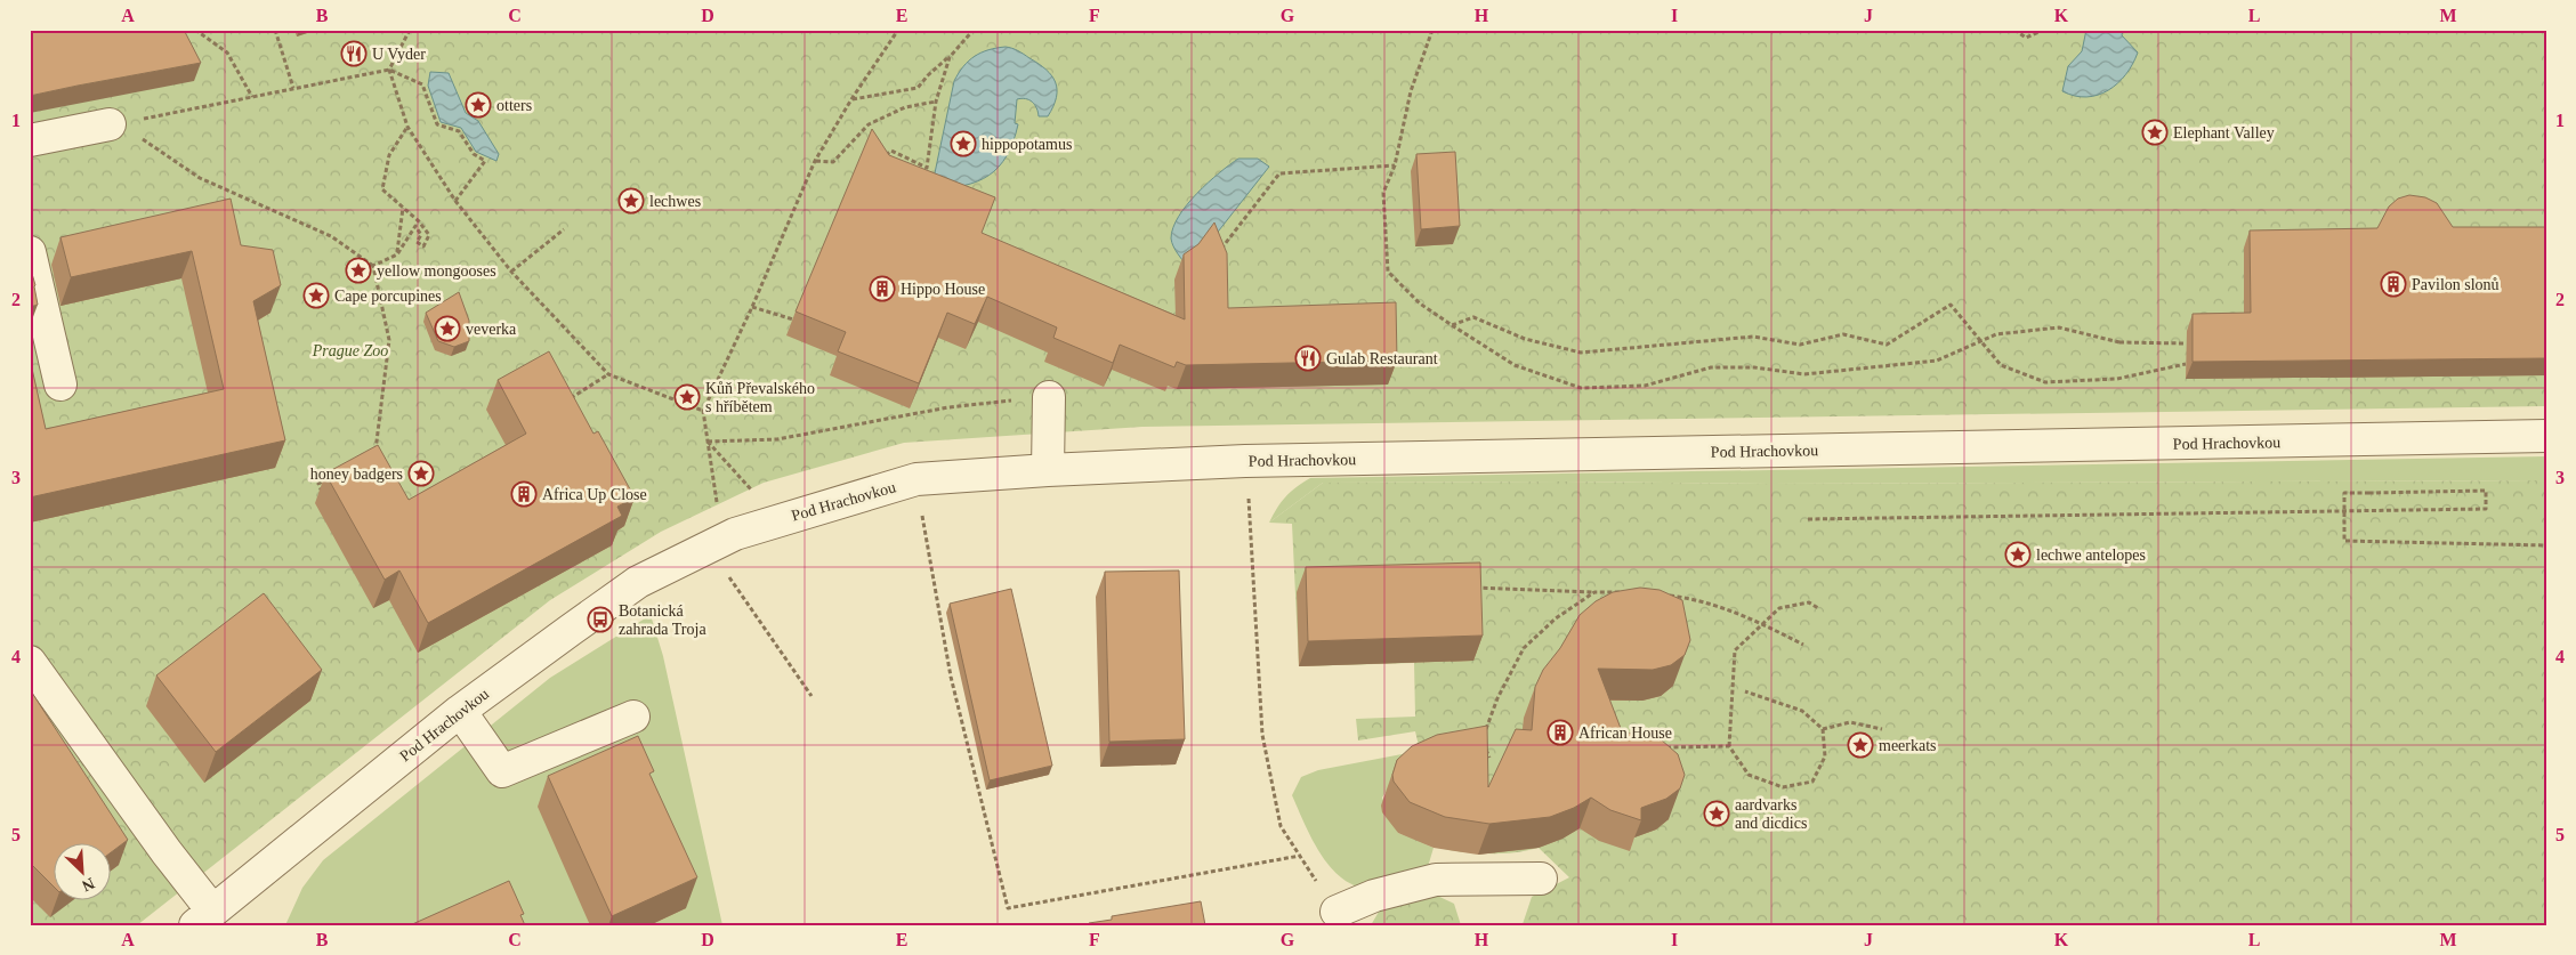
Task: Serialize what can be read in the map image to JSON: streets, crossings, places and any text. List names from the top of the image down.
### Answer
{
  "streets": {
    "street": ["Pod Hrachovkou"]
  },
  "parks": ["Prague Zoo"],
  "places": {
    "restaurant": ["U Vyder", "Gulab Restaurant"],
    "place": [
      "otters",
      "Elephant Valley",
      "hippopotamus",
      "lechwes",
      "yellow mongooses",
      "Cape porcupines",
      "veverka",
      "Kůň Převalského s hříbětem",
      "honey badgers",
      "lechwe antelopes",
      "meerkats",
      "aardvarks and dicdics"
    ],
    "building": [
      "Pavilon slonů",
      "Hippo House",
      "Africa Up Close",
      "African House"
    ],
    "bus stop": ["Botanická zahrada Troja"]
  },
  "north": "bottom right",
  "grid": {
    "columns": [
      "A",
      "B",
      "C",
      "D",
      "E",
      "F",
      "G",
      "H",
      "I",
      "J",
      "K",
      "L",
      "M"
    ],
    "rows": [
      "1",
      "2",
      "3",
      "4",
      "5"
    ]
  }
}
